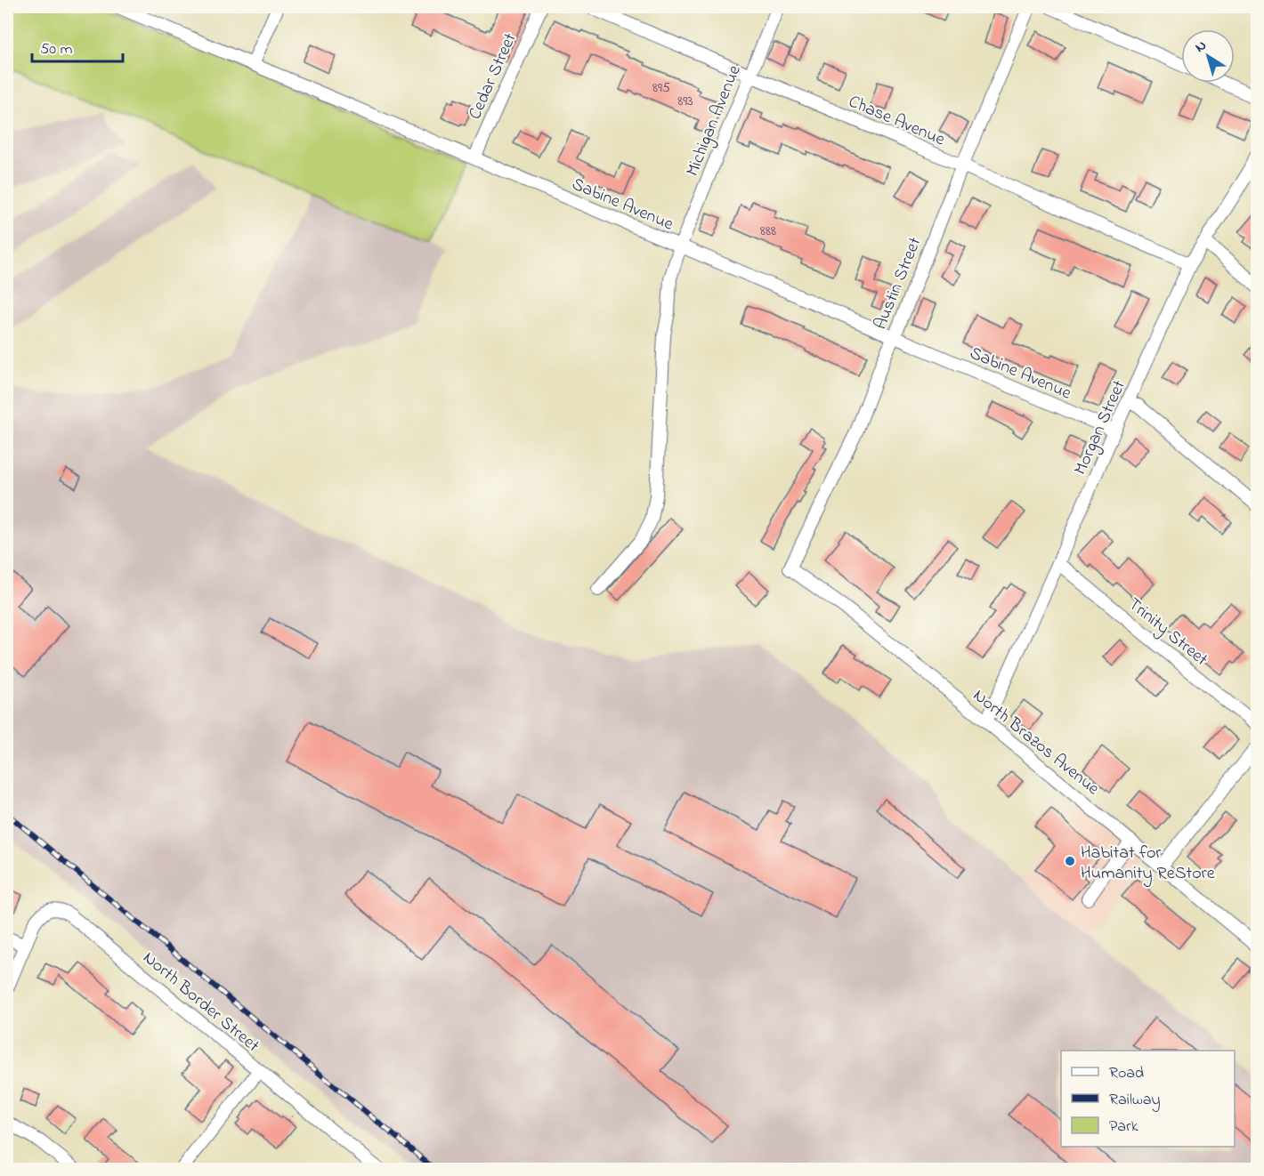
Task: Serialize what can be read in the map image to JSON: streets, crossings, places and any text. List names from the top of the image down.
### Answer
{
  "streets": {
    "street": [
      "Cedar Street",
      "Chase Avenue",
      "Michigan Avenue",
      "Sabine Avenue",
      "Austin Street",
      "Morgan Street",
      "Trinity Street",
      "North Brazos Avenue",
      "North Border Street"
    ]
  },
  "crossings": [
    ["Cedar Street", "Sabine Avenue"],
    ["Chase Avenue", "Michigan Avenue"],
    ["Chase Avenue", "Austin Street"],
    ["Chase Avenue", "Morgan Street"],
    ["Michigan Avenue", "Sabine Avenue"],
    ["Sabine Avenue", "Austin Street"],
    ["Sabine Avenue", "Morgan Street"],
    ["Austin Street", "North Brazos Avenue"],
    ["Morgan Street", "Trinity Street"],
    ["Morgan Street", "North Brazos Avenue"]
  ],
  "places": ["Habitat for Humanity ReStore"],
  "house_numbers": ["895", "893", "888"],
  "legend": ["Road", "Railway", "Park"],
  "scale_bar": "50 m",
  "north": "top left"
}
